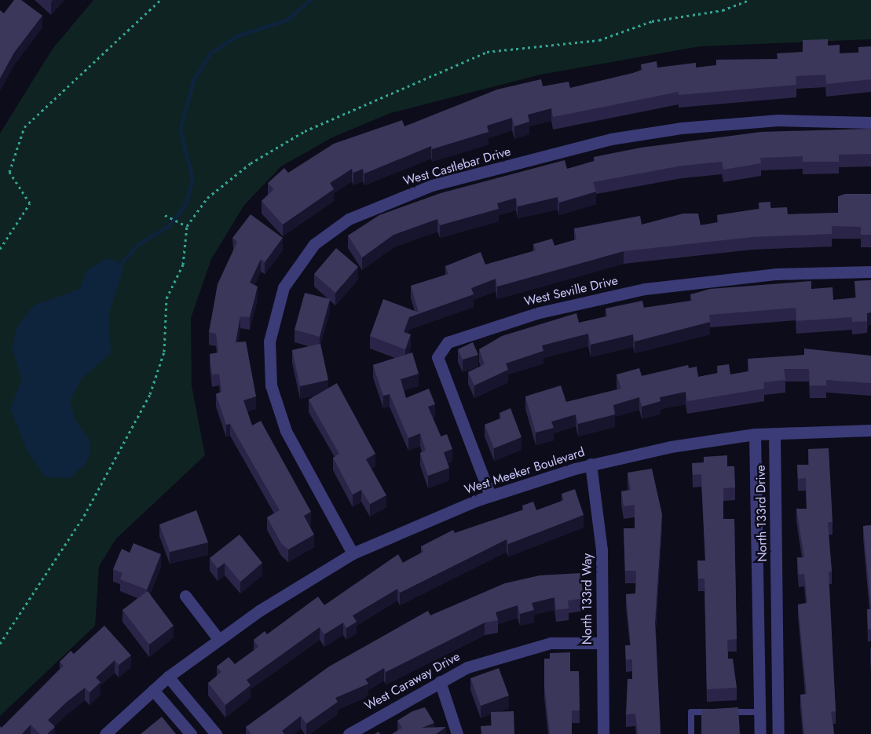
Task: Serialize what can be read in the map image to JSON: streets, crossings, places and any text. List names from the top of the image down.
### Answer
{
  "streets": {
    "street": [
      "West Castlebar Drive",
      "West Seville Drive",
      "West Meeker Boulevard",
      "North 133rd Drive",
      "North 133rd Way",
      "West Caraway Drive"
    ]
  },
  "crossings": [
    ["West Castlebar Drive", "West Meeker Boulevard"],
    ["West Seville Drive", "West Meeker Boulevard"],
    ["West Meeker Boulevard", "North 133rd Drive"],
    ["West Meeker Boulevard", "North 133rd Way"],
    ["North 133rd Way", "West Caraway Drive"]
  ]
}
